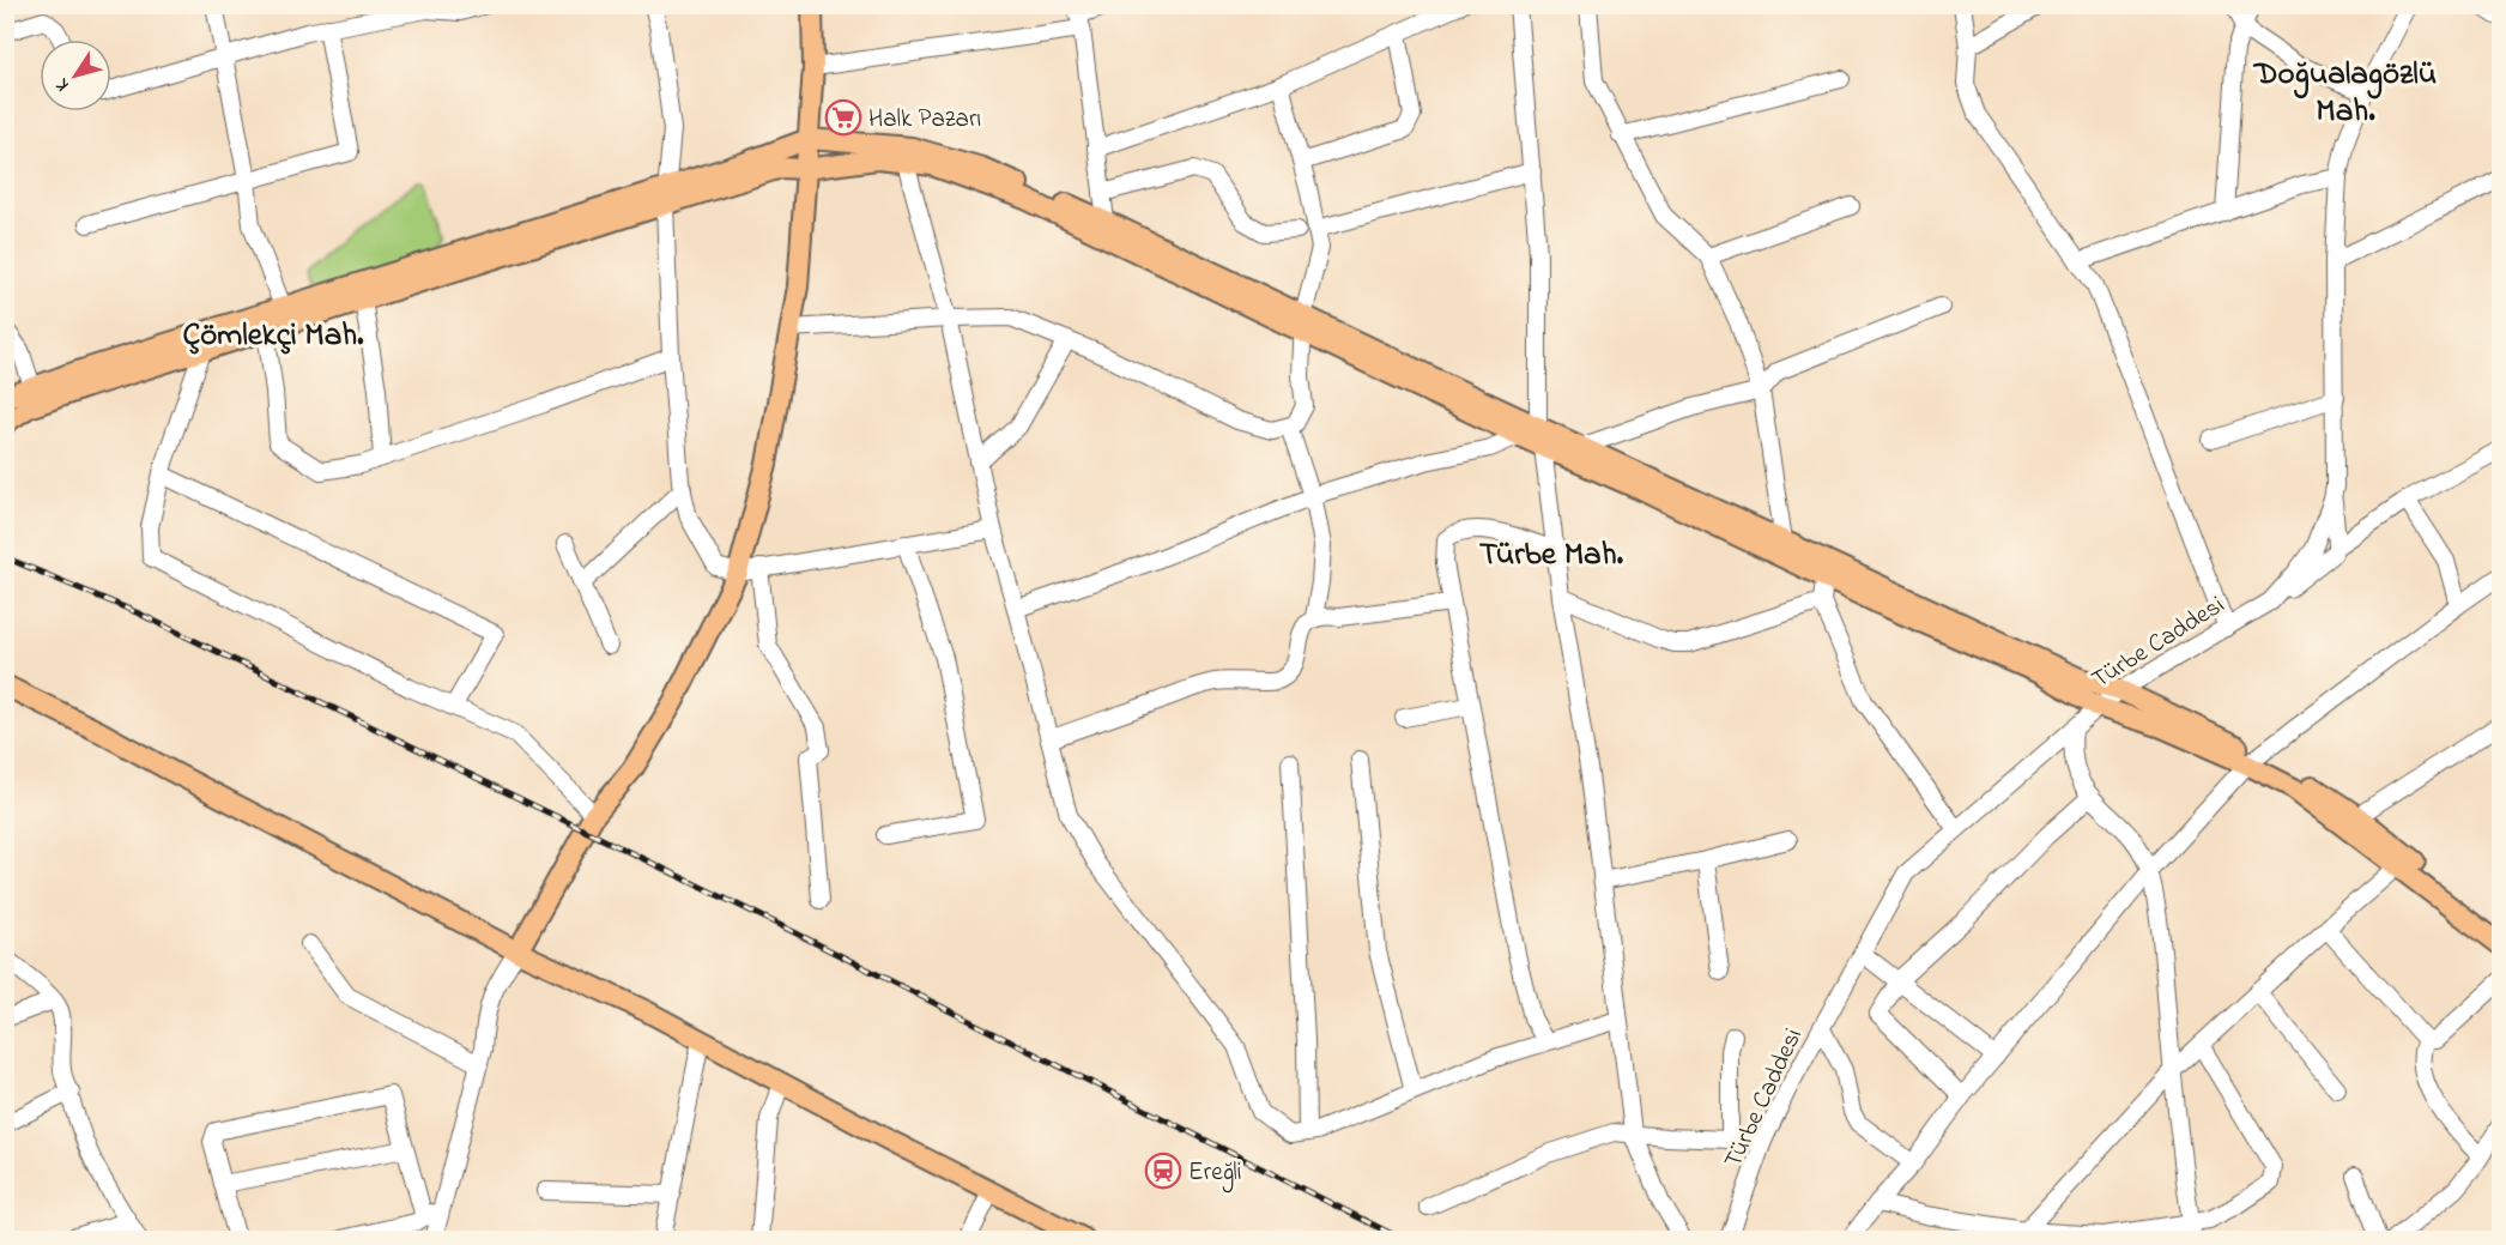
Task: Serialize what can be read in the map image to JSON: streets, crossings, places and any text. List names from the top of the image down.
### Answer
{
  "streets": {
    "street": ["Türbe Caddesi"]
  },
  "districts": ["Doğualagözlü Mah.", "Çömlekçi Mah.", "Türbe Mah."],
  "places": {
    "supermarket": ["Halk Pazarı"],
    "station": ["Ereğli"]
  },
  "north": "bottom left"
}
